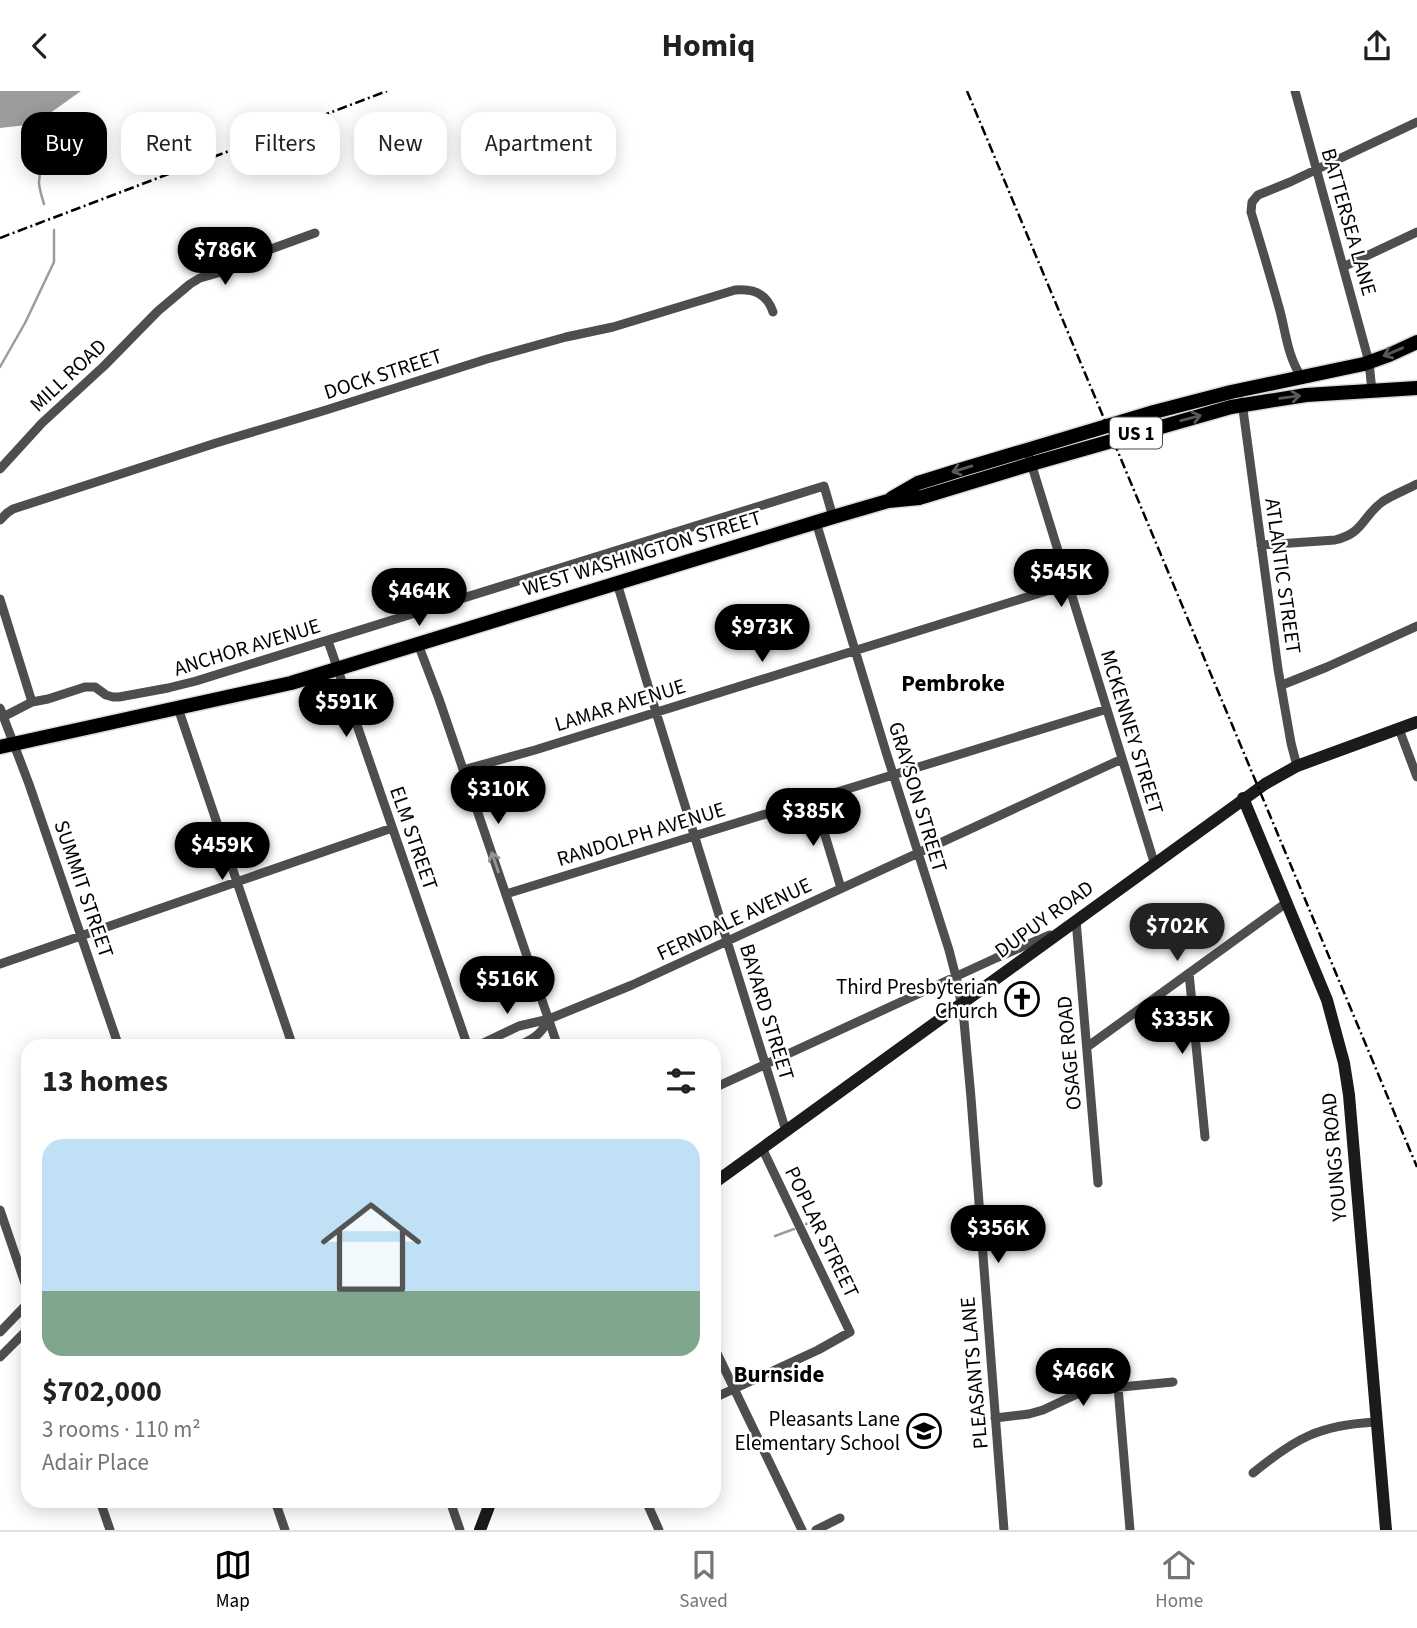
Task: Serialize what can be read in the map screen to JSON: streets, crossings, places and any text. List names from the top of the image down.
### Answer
{
  "streets": {
    "main road": ["US 1", "WEST WASHINGTON STREET"],
    "street": [
      "BATTERSEA LANE",
      "DOCK STREET",
      "MILL ROAD",
      "ATLANTIC STREET",
      "ANCHOR AVENUE",
      "LAMAR AVENUE",
      "MCKENNEY STREET",
      "GRAYSON STREET",
      "RANDOLPH AVENUE",
      "ELM STREET",
      "SUMMIT STREET",
      "FERNDALE AVENUE",
      "DUPUY ROAD",
      "BAYARD STREET",
      "OSAGE ROAD",
      "YOUNGS ROAD",
      "POPLAR STREET",
      "PLEASANTS LANE"
    ]
  },
  "crossings": [
    ["BATTERSEA LANE", "US 1"],
    ["BATTERSEA LANE", "WEST WASHINGTON STREET"],
    ["US 1", "WEST WASHINGTON STREET"],
    ["US 1", "ATLANTIC STREET"],
    ["WEST WASHINGTON STREET", "ATLANTIC STREET"],
    ["WEST WASHINGTON STREET", "ANCHOR AVENUE"],
    ["WEST WASHINGTON STREET", "MCKENNEY STREET"],
    ["WEST WASHINGTON STREET", "GRAYSON STREET"],
    ["WEST WASHINGTON STREET", "ELM STREET"],
    ["WEST WASHINGTON STREET", "SUMMIT STREET"],
    ["WEST WASHINGTON STREET", "BAYARD STREET"],
    ["ATLANTIC STREET", "DUPUY ROAD"],
    ["ANCHOR AVENUE", "ELM STREET"],
    ["LAMAR AVENUE", "MCKENNEY STREET"],
    ["LAMAR AVENUE", "GRAYSON STREET"],
    ["LAMAR AVENUE", "BAYARD STREET"],
    ["MCKENNEY STREET", "RANDOLPH AVENUE"],
    ["MCKENNEY STREET", "FERNDALE AVENUE"],
    ["MCKENNEY STREET", "DUPUY ROAD"],
    ["GRAYSON STREET", "RANDOLPH AVENUE"],
    ["GRAYSON STREET", "FERNDALE AVENUE"],
    ["GRAYSON STREET", "DUPUY ROAD"],
    ["GRAYSON STREET", "PLEASANTS LANE"],
    ["RANDOLPH AVENUE", "BAYARD STREET"],
    ["FERNDALE AVENUE", "BAYARD STREET"],
    ["DUPUY ROAD", "BAYARD STREET"],
    ["DUPUY ROAD", "OSAGE ROAD"],
    ["DUPUY ROAD", "YOUNGS ROAD"],
    ["DUPUY ROAD", "POPLAR STREET"],
    ["DUPUY ROAD", "PLEASANTS LANE"]
  ],
  "districts": ["Pembroke", "Burnside"],
  "places": {
    "church": ["Third Presbyterian Church"],
    "school or university": ["Pleasants Lane Elementary School"]
  },
  "page": {
    "header": "Homiq",
    "chip": [
      "Buy",
      "Rent",
      "Filters",
      "New",
      "Apartment"
    ],
    "price": [
      "$786K",
      "$545K",
      "$464K",
      "$973K",
      "$591K",
      "$310K",
      "$385K",
      "$459K",
      "$702K",
      "$516K",
      "$335K",
      "$356K",
      "$466K"
    ],
    "heading": "13 homes",
    "list": [
      {
        "name": "$702,000",
        "note": "3 rooms · 110 m² · Adair Place"
      }
    ],
    "tabs": ["Map", "Saved", "Home"]
  }
}
